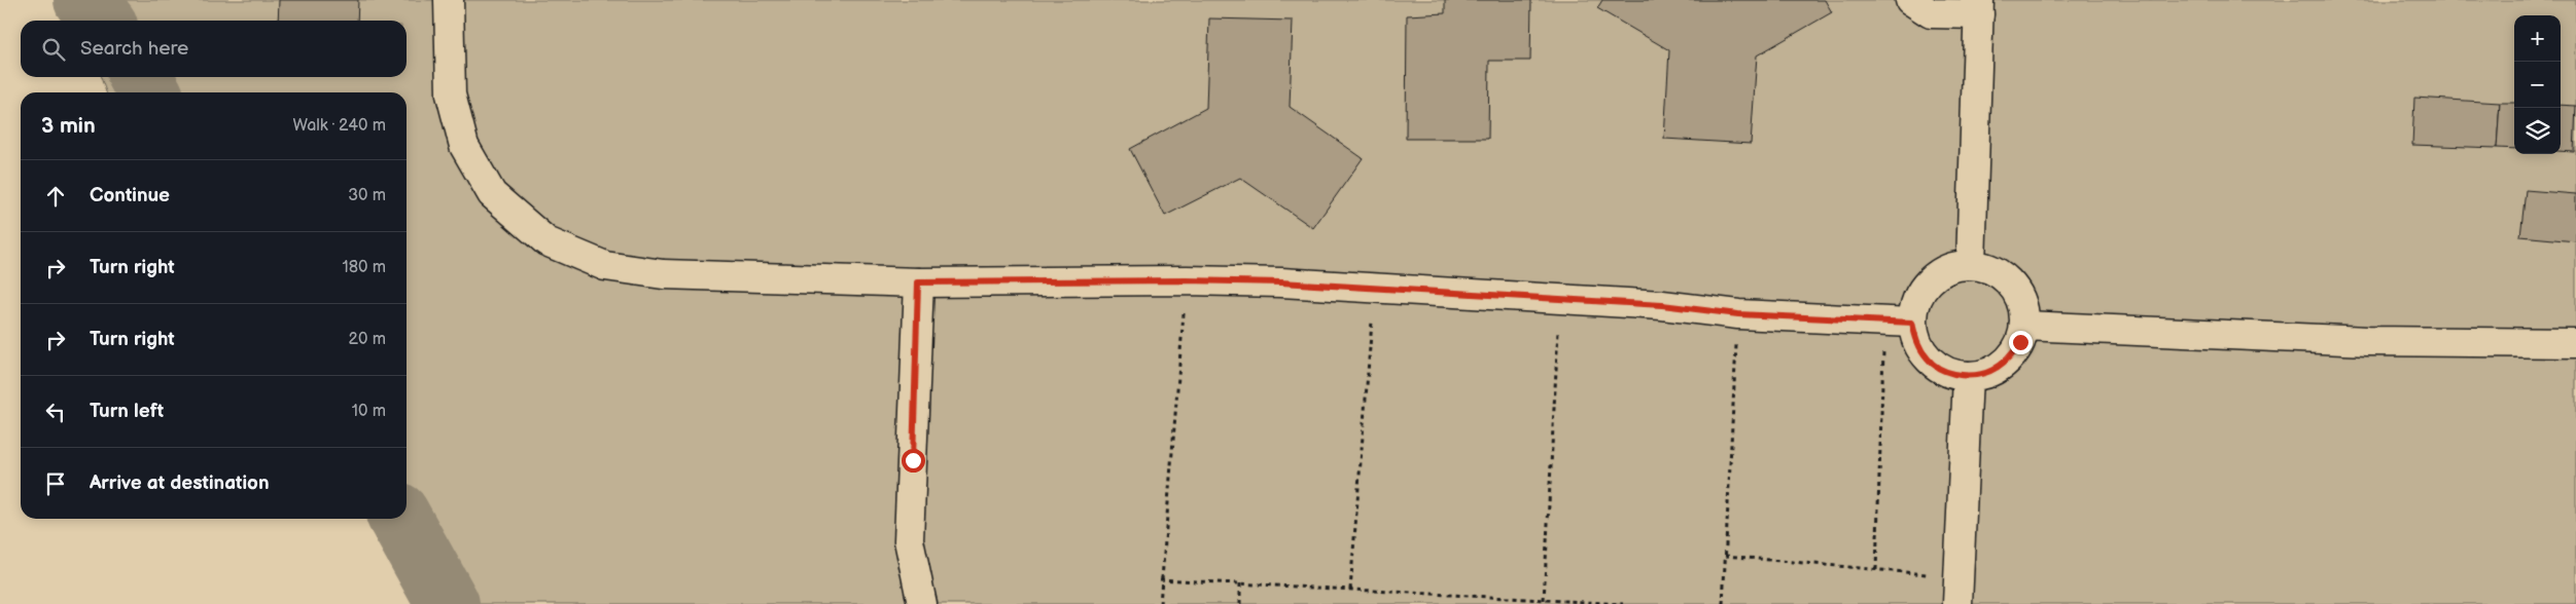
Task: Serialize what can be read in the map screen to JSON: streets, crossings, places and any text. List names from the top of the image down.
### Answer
{
  "page": {
    "map_buttons": ["+", "−"],
    "search": "Search here",
    "heading": ["3 min", "Walk · 240 m"],
    "list": [
      ["Continue", "30 m"],
      ["Turn right", "180 m"],
      ["Turn right", "20 m"],
      ["Turn left", "10 m"],
      "Arrive at destination"
    ]
  }
}
